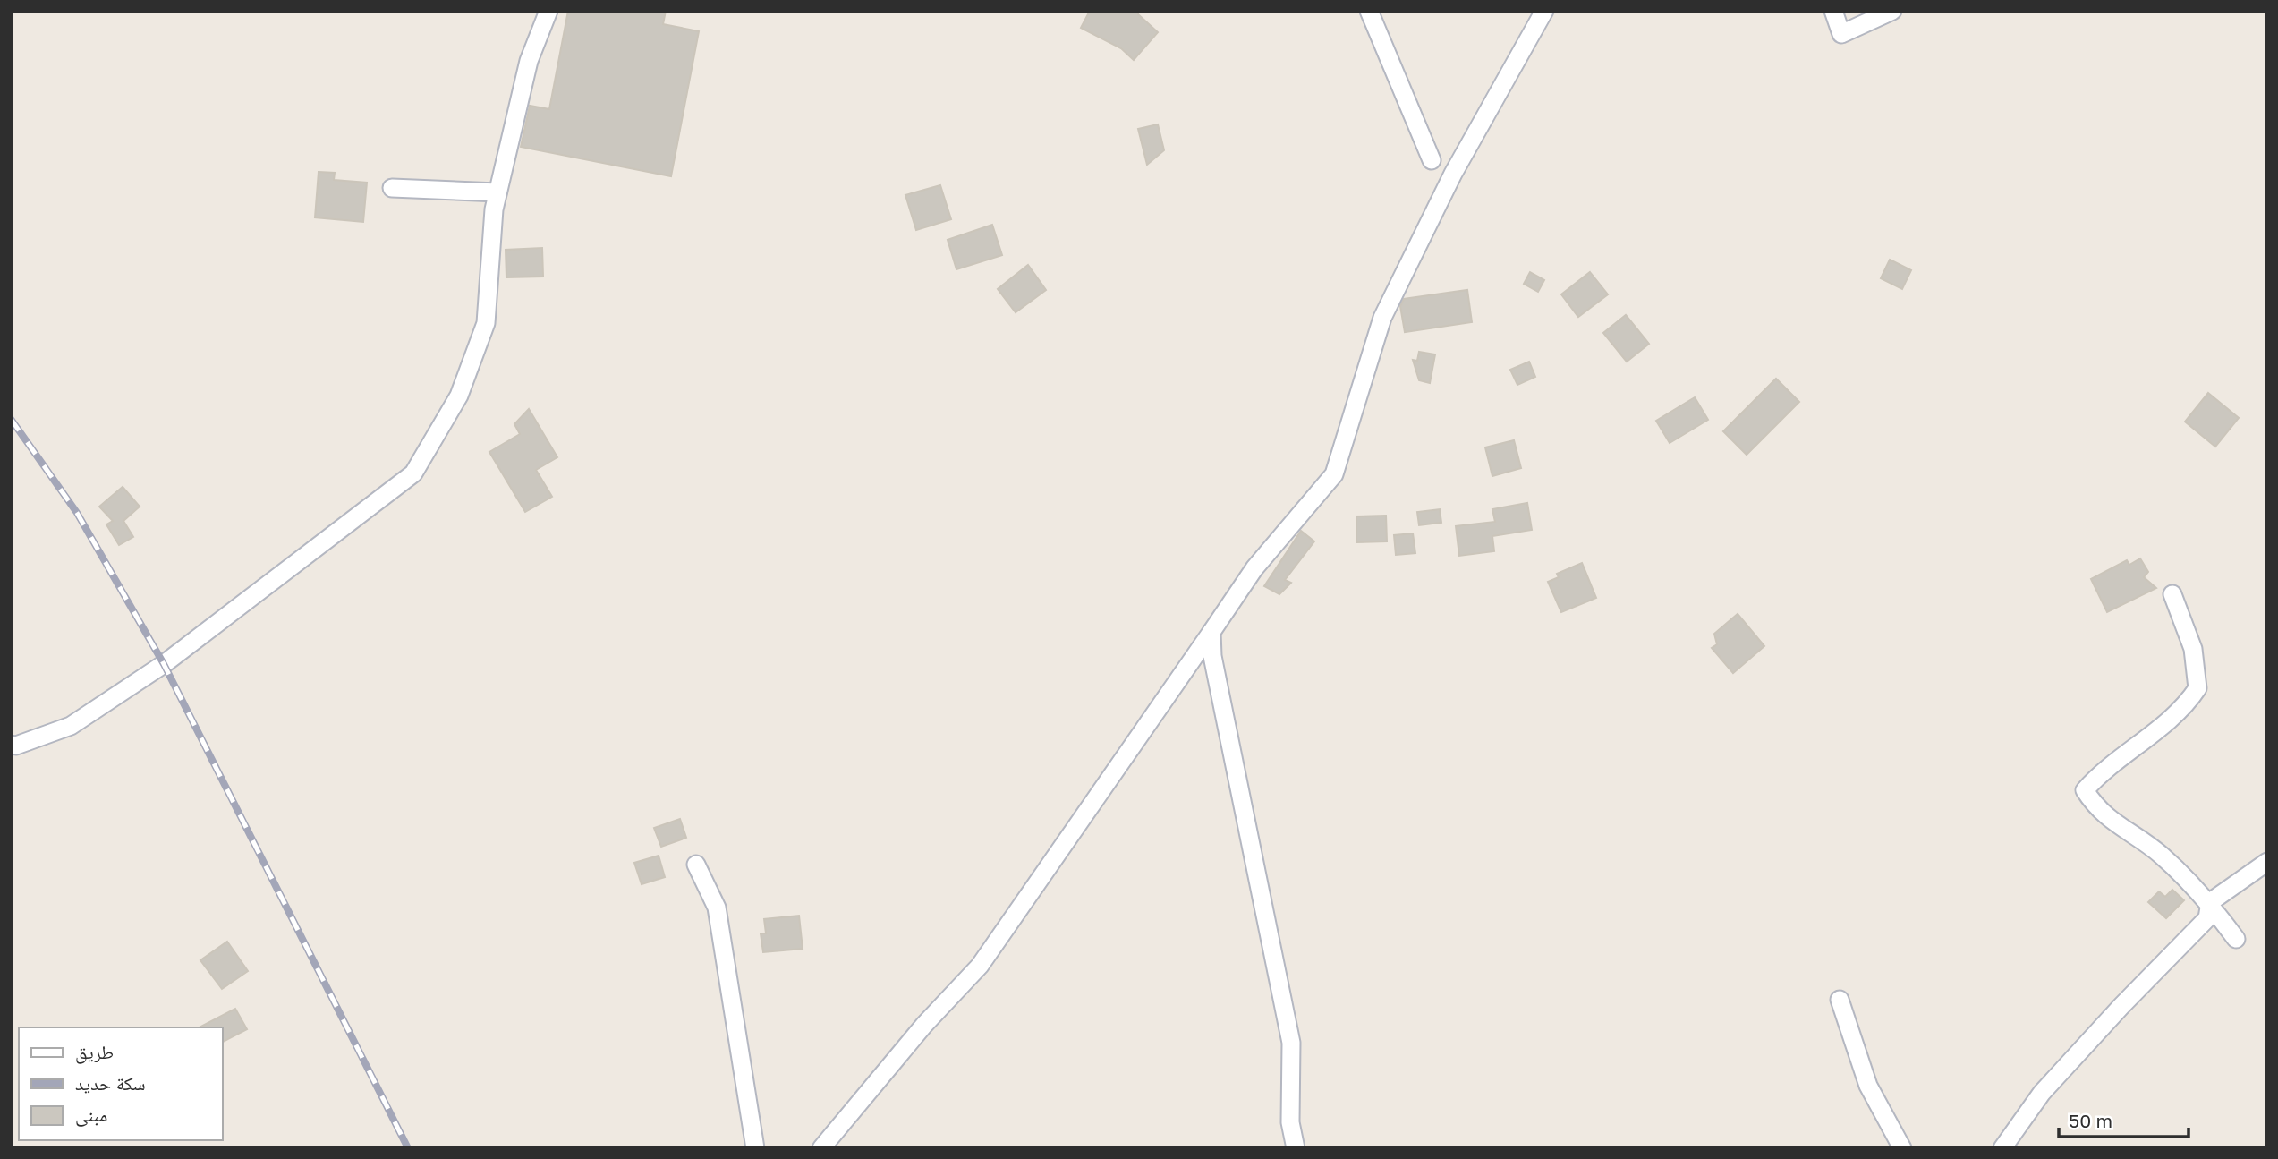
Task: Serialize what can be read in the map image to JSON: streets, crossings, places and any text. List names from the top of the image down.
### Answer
{
  "legend": ["طريق", "سكة حديد", "مبنى"],
  "scale_bar": "50 m"
}
